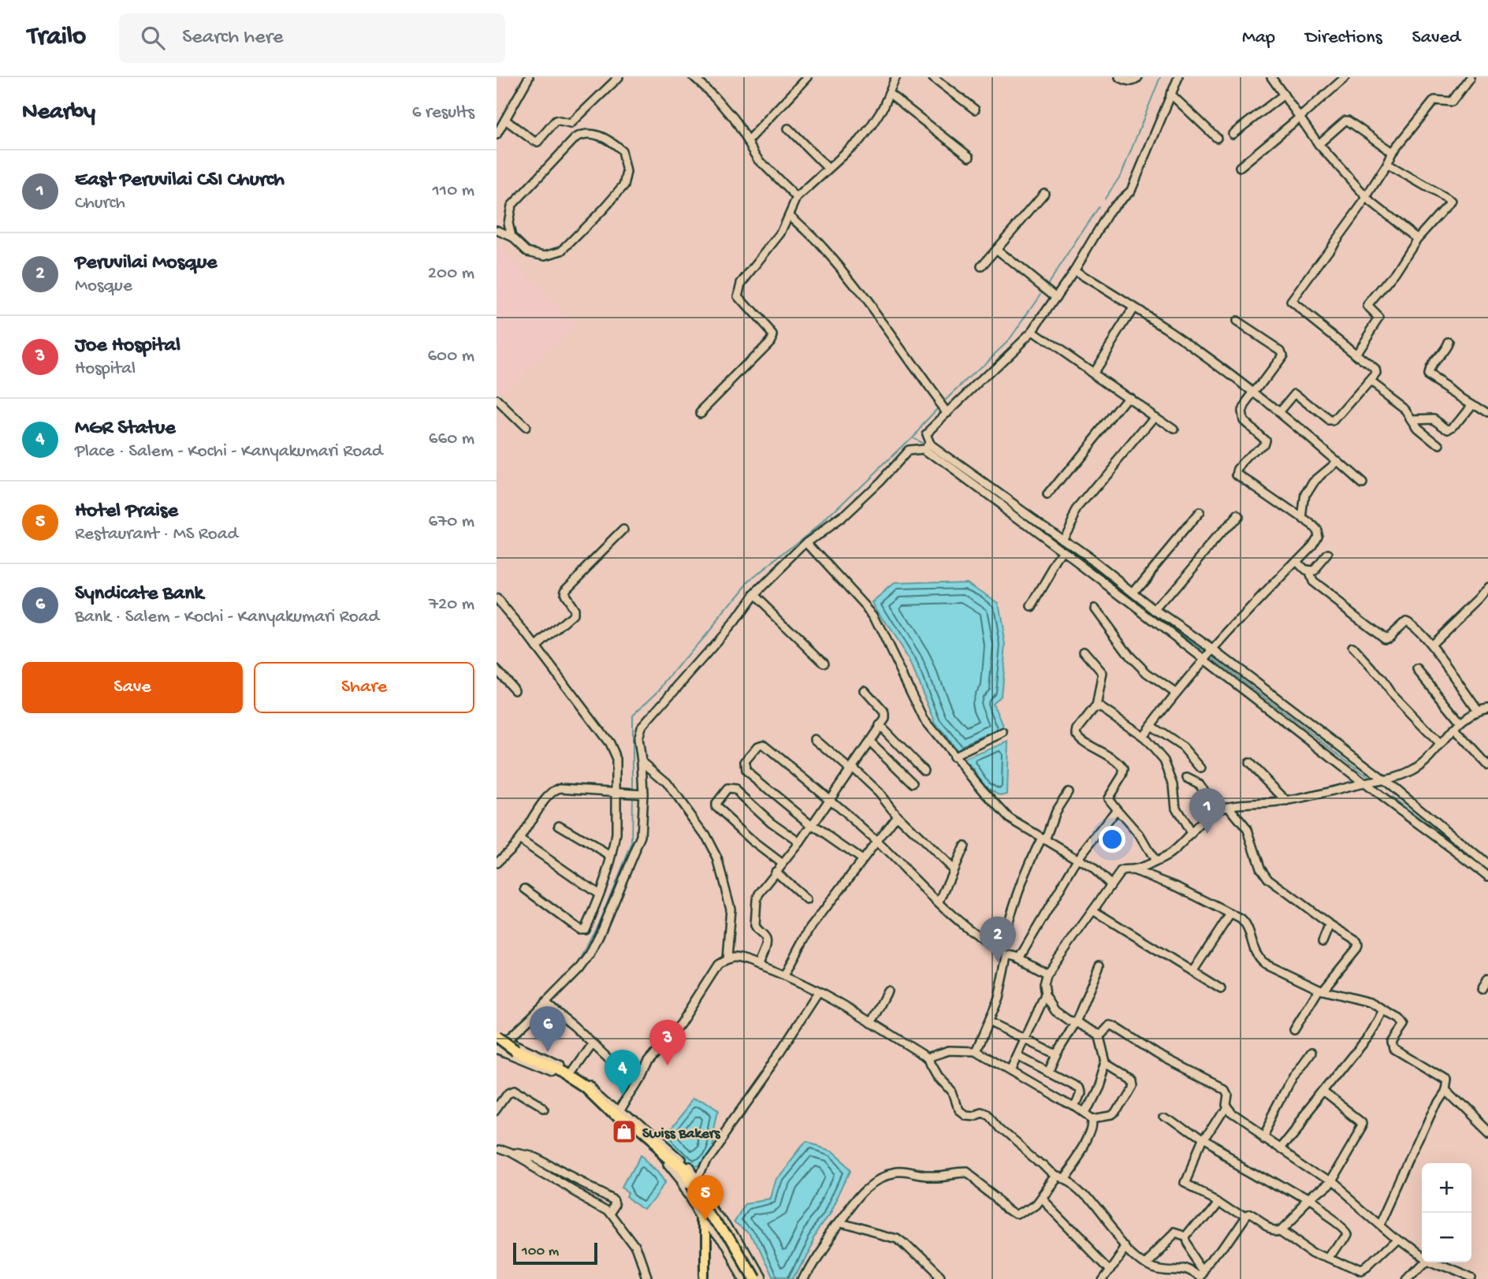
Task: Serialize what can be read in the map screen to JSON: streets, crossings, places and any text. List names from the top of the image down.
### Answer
{
  "places": {
    "shop": ["Swiss Bakers"]
  },
  "scale_bar": "100 m",
  "page": {
    "header": "Trailo",
    "search": "Search here",
    "nav": ["Map", "Directions", "Saved"],
    "heading": ["Nearby", "6 results"],
    "list": [
      {
        "mark": "1",
        "name": "East Peruvilai CSI Church",
        "note": "Church",
        "value": "110 m"
      },
      {
        "mark": "2",
        "name": "Peruvilai Mosque",
        "note": "Mosque",
        "value": "200 m"
      },
      {
        "mark": "3",
        "name": "Joe Hospital",
        "note": "Hospital",
        "value": "600 m"
      },
      {
        "mark": "4",
        "name": "MGR Statue",
        "note": "Place · Salem - Kochi - Kanyakumari Road",
        "value": "660 m"
      },
      {
        "mark": "5",
        "name": "Hotel Praise",
        "note": "Restaurant · MS Road",
        "value": "670 m"
      },
      {
        "mark": "6",
        "name": "Syndicate Bank",
        "note": "Bank · Salem - Kochi - Kanyakumari Road",
        "value": "720 m"
      }
    ],
    "buttons": ["Save", "Share"],
    "pins": [
      "1",
      "2",
      "6",
      "3",
      "4",
      "5"
    ],
    "map_buttons": ["+", "−"],
    "scale": "100 m"
  }
}
